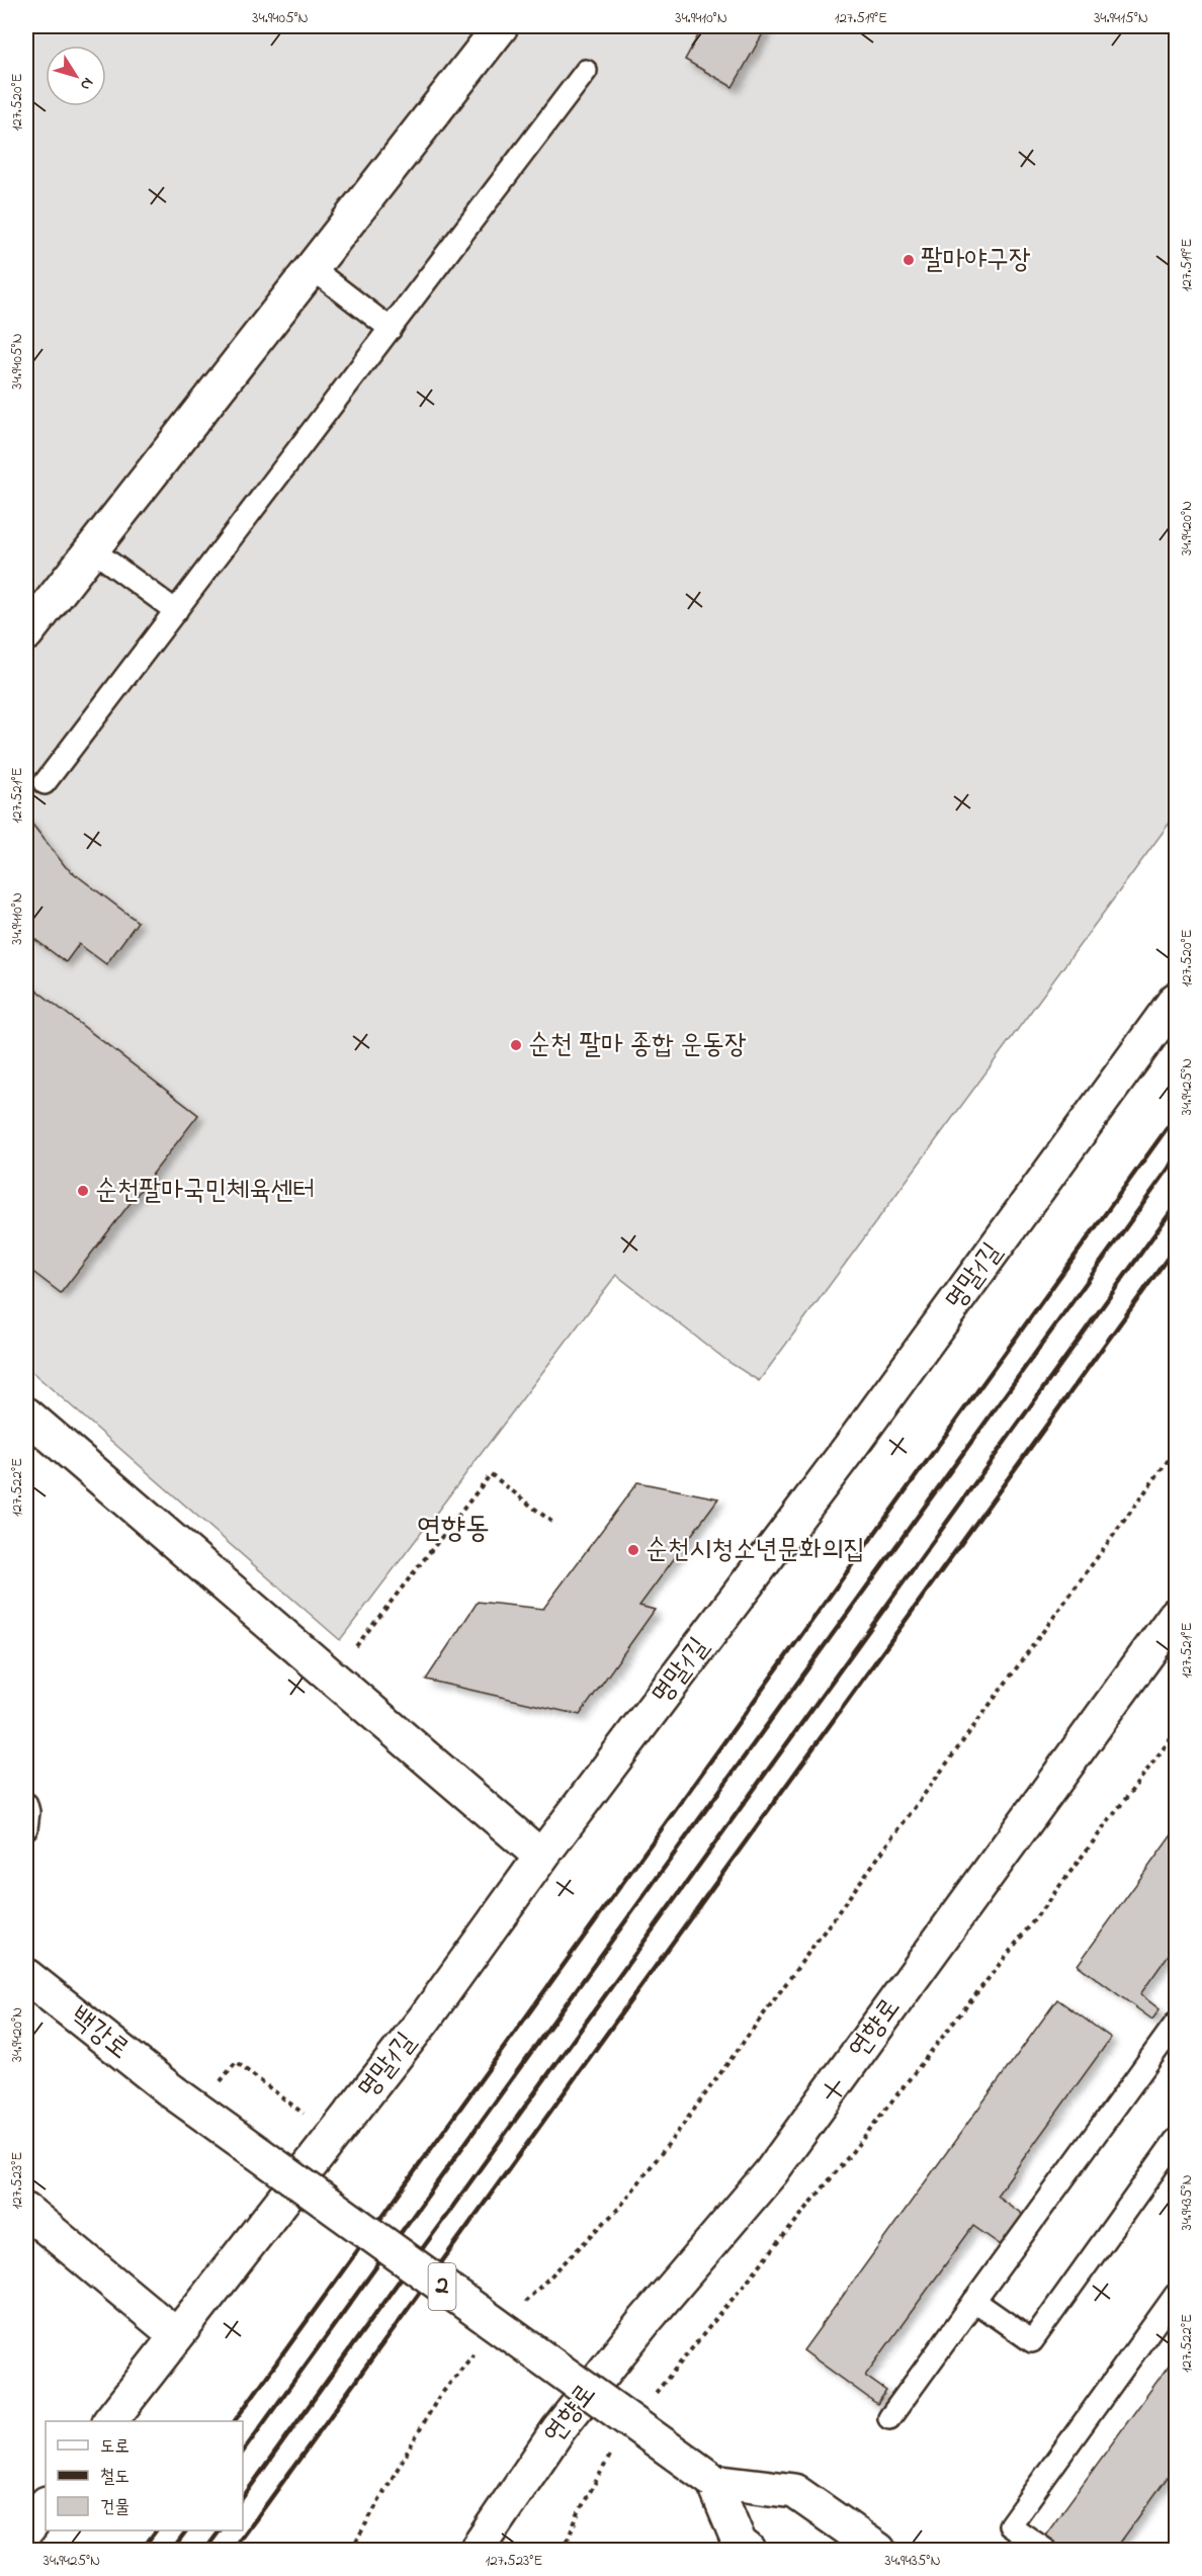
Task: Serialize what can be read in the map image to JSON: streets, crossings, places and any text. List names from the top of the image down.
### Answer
{
  "streets": {
    "street": [
      "명말1길",
      "연향로",
      "백강로",
      "2"
    ]
  },
  "crossings": [
    ["백강로", "2"]
  ],
  "districts": ["연향동"],
  "places": [
    "팔마야구장",
    "순천 팔마 종합 운동장",
    "순천팔마국민체육센터",
    "순천시청소년문화의집"
  ],
  "legend": ["도로", "철도", "건물"],
  "north": "bottom right",
  "coordinates": [
    "34.9405°N",
    "34.9410°N",
    "127.519°E",
    "34.9415°N",
    "127.520°E",
    "34.9420°N",
    "127.521°E",
    "34.9425°N",
    "127.522°E",
    "127.523°E",
    "34.9435°N"
  ]
}
